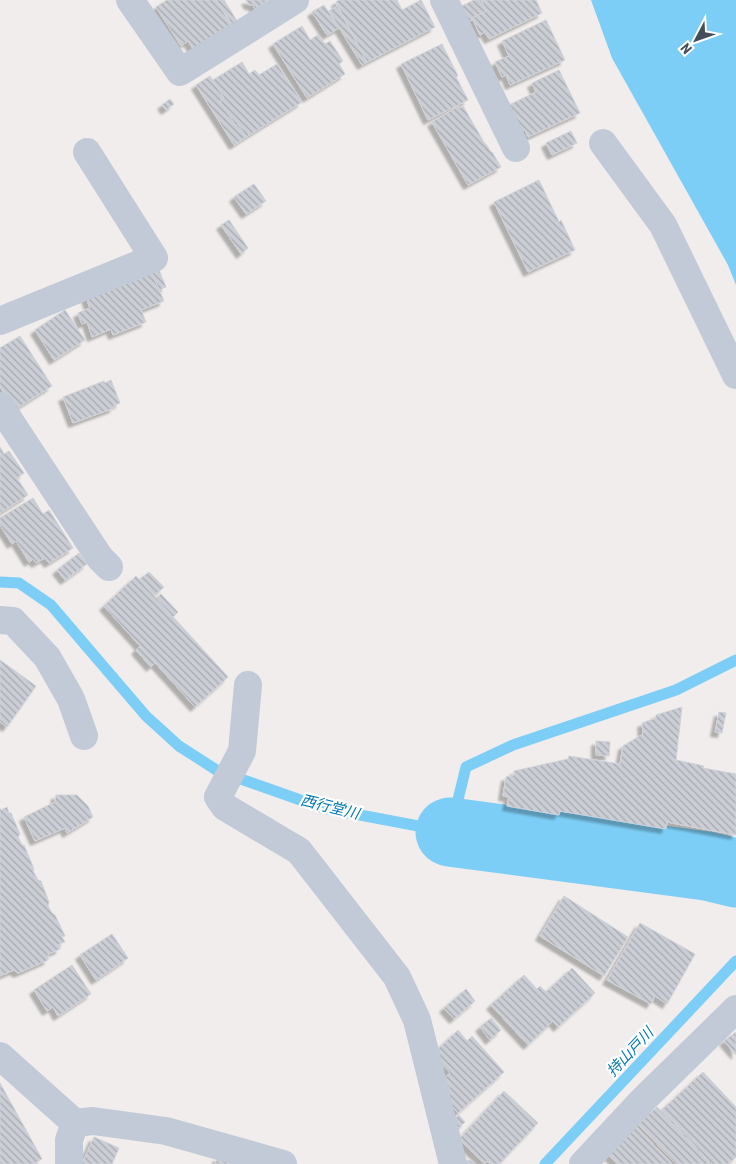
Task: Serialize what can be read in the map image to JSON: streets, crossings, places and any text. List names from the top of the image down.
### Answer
{
  "water": ["西行堂川", "持山戸川"],
  "north": "bottom left"
}
